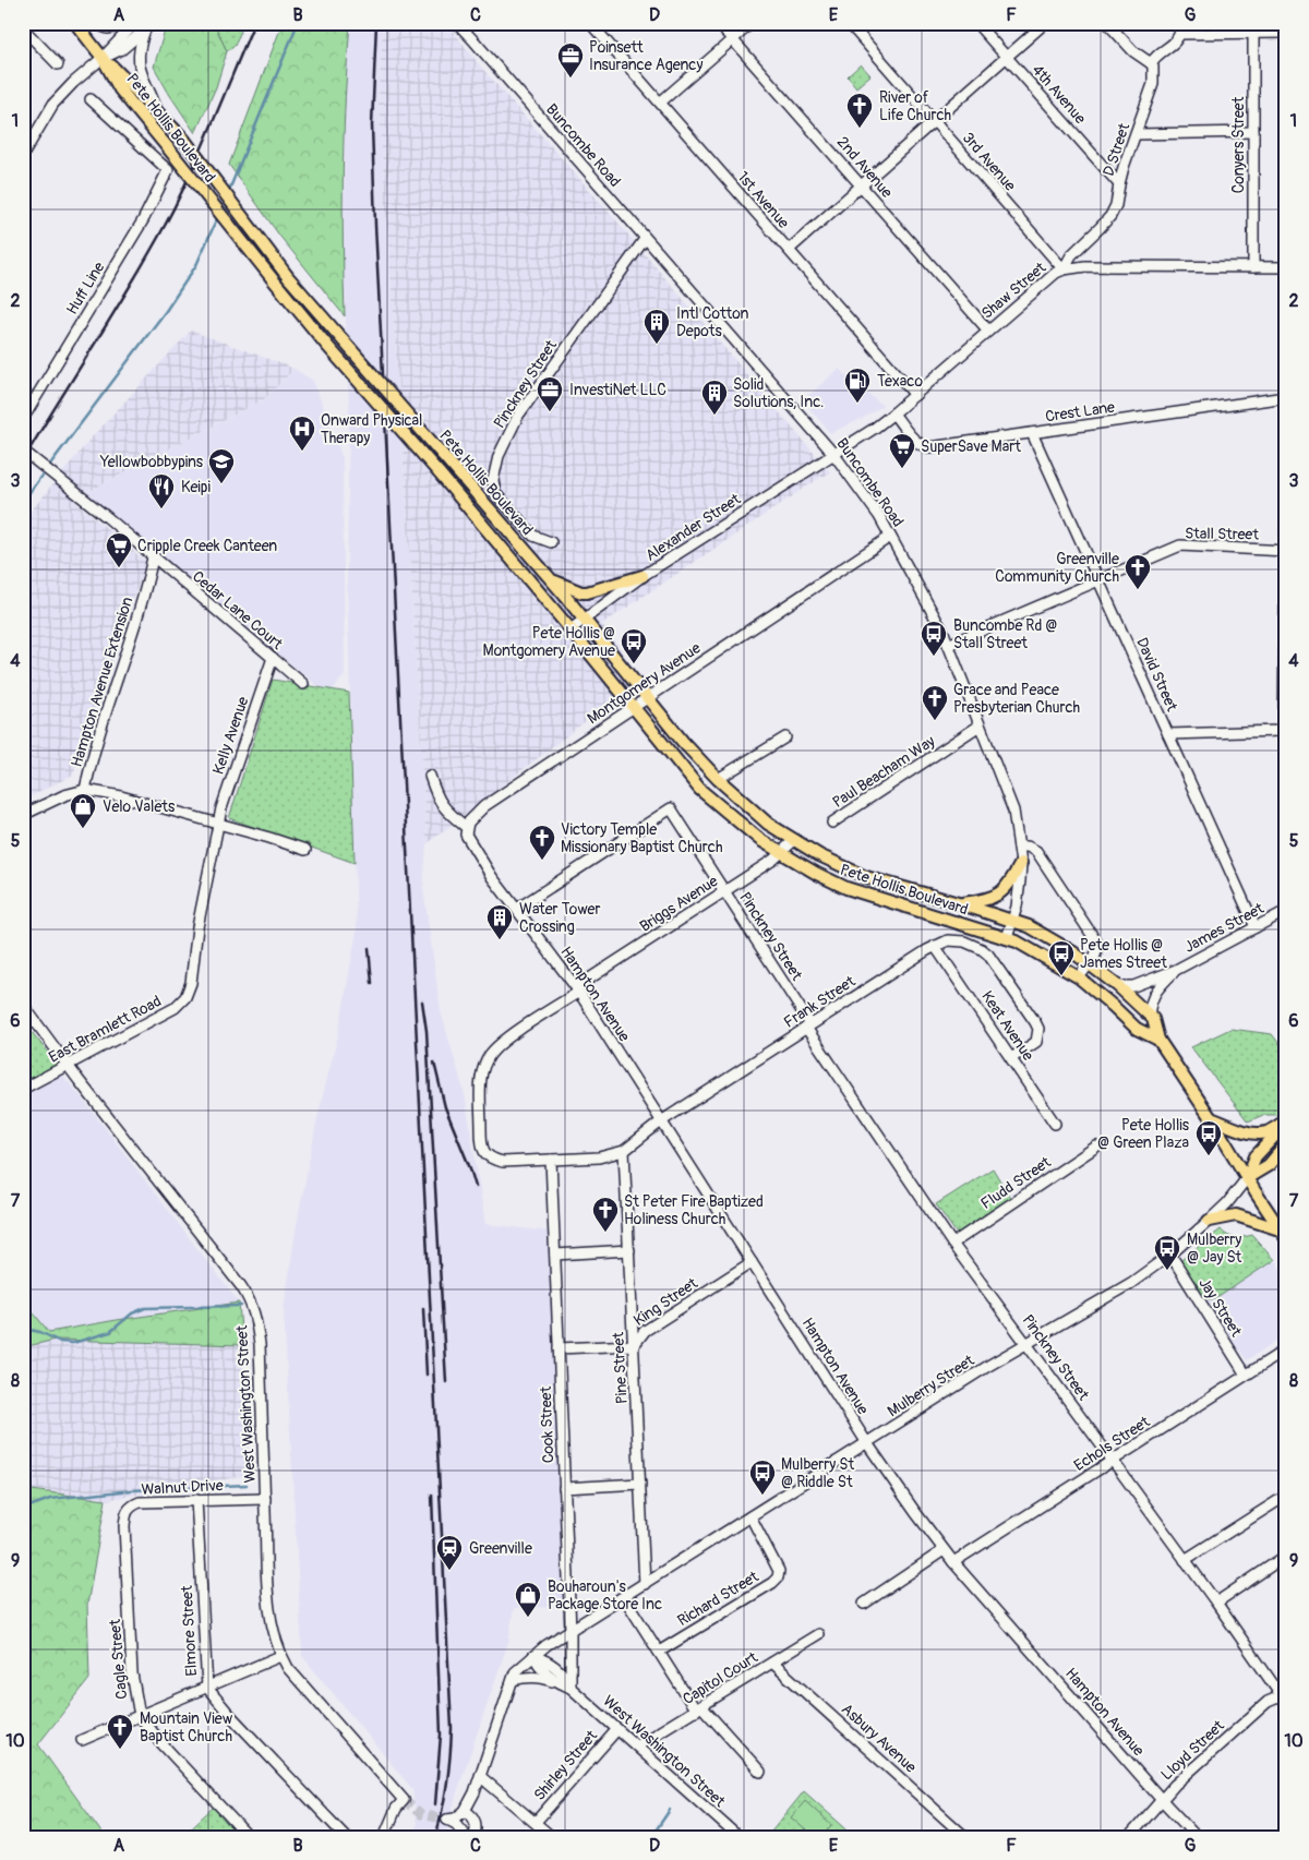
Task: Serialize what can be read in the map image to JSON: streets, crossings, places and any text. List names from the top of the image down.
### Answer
{
  "streets": {
    "main road": ["Pete Hollis Boulevard"],
    "street": [
      "4th Avenue",
      "Buncombe Road",
      "Conyers Street",
      "D Street",
      "3rd Avenue",
      "2nd Avenue",
      "1st Avenue",
      "Huff Line",
      "Shaw Street",
      "Pinckney Street",
      "Crest Lane",
      "Alexander Street",
      "Stall Street",
      "Cedar Lane Court",
      "David Street",
      "Hampton Avenue Extension",
      "Montgomery Avenue",
      "Kelly Avenue",
      "Paul Beacham Way",
      "Briggs Avenue",
      "James Street",
      "Hampton Avenue",
      "Frank Street",
      "Keat Avenue",
      "East Bramlett Road",
      "Fludd Street",
      "King Street",
      "Jay Street",
      "Pine Street",
      "Mulberry Street",
      "West Washington Street",
      "Cook Street",
      "Echols Street",
      "Walnut Drive",
      "Richard Street",
      "Elmore Street",
      "Cagle Street",
      "Capitol Court",
      "Asbury Avenue",
      "Lloyd Street",
      "Shirley Street"
    ]
  },
  "crossings": [
    ["4th Avenue", "D Street"],
    ["Pete Hollis Boulevard", "Buncombe Road"],
    ["Pete Hollis Boulevard", "Alexander Street"],
    ["Pete Hollis Boulevard", "Montgomery Avenue"],
    ["Pete Hollis Boulevard", "Briggs Avenue"],
    ["Pete Hollis Boulevard", "James Street"],
    ["Pete Hollis Boulevard", "Mulberry Street"],
    ["Buncombe Road", "Shaw Street"],
    ["Buncombe Road", "Pinckney Street"],
    ["Buncombe Road", "Alexander Street"],
    ["Buncombe Road", "Stall Street"],
    ["Buncombe Road", "Montgomery Avenue"],
    ["Buncombe Road", "Paul Beacham Way"],
    ["Conyers Street", "Shaw Street"],
    ["D Street", "3rd Avenue"],
    ["D Street", "Shaw Street"],
    ["3rd Avenue", "Shaw Street"],
    ["2nd Avenue", "Shaw Street"],
    ["1st Avenue", "Shaw Street"],
    ["Shaw Street", "Crest Lane"],
    ["Shaw Street", "Alexander Street"],
    ["Pinckney Street", "Briggs Avenue"],
    ["Pinckney Street", "Hampton Avenue"],
    ["Pinckney Street", "Frank Street"],
    ["Pinckney Street", "Fludd Street"],
    ["Pinckney Street", "Mulberry Street"],
    ["Pinckney Street", "Echols Street"],
    ["Pinckney Street", "Lloyd Street"],
    ["Crest Lane", "David Street"],
    ["Stall Street", "David Street"],
    ["Cedar Lane Court", "Hampton Avenue Extension"],
    ["Cedar Lane Court", "Kelly Avenue"],
    ["David Street", "James Street"],
    ["Hampton Avenue Extension", "Kelly Avenue"],
    ["Hampton Avenue Extension", "East Bramlett Road"],
    ["Montgomery Avenue", "Hampton Avenue"],
    ["Kelly Avenue", "East Bramlett Road"],
    ["Briggs Avenue", "Hampton Avenue"],
    ["Briggs Avenue", "Frank Street"],
    ["Briggs Avenue", "Cook Street"],
    ["Hampton Avenue", "Frank Street"],
    ["Hampton Avenue", "King Street"],
    ["Hampton Avenue", "Mulberry Street"],
    ["Hampton Avenue", "Echols Street"],
    ["Hampton Avenue", "Lloyd Street"],
    ["Frank Street", "Keat Avenue"],
    ["Frank Street", "Pine Street"],
    ["Frank Street", "Cook Street"],
    ["East Bramlett Road", "West Washington Street"],
    ["King Street", "Pine Street"],
    ["King Street", "Cook Street"],
    ["Jay Street", "Mulberry Street"],
    ["Jay Street", "Echols Street"],
    ["Pine Street", "Mulberry Street"],
    ["Mulberry Street", "West Washington Street"],
    ["Mulberry Street", "Cook Street"],
    ["Mulberry Street", "Richard Street"],
    ["West Washington Street", "Cook Street"],
    ["West Washington Street", "Walnut Drive"],
    ["West Washington Street", "Capitol Court"],
    ["West Washington Street", "Shirley Street"],
    ["Walnut Drive", "Elmore Street"],
    ["Walnut Drive", "Cagle Street"],
    ["Capitol Court", "Asbury Avenue"]
  ],
  "places": {
    "office": ["Poinsett Insurance Agency", "InvestiNet LLC"],
    "church": [
      "River of Life Church",
      "Greenville Community Church",
      "Grace and Peace Presbyterian Church",
      "Victory Temple Missionary Baptist Church",
      "St Peter Fire Baptized Holiness Church",
      "Mountain View Baptist Church"
    ],
    "building": ["Intl Cotton Depots", "Solid Solutions, Inc.", "Water Tower Crossing"],
    "fuel station": ["Texaco"],
    "hospital": ["Onward Physical Therapy"],
    "supermarket": ["SuperSave Mart", "Cripple Creek Canteen"],
    "school or university": ["Yellowbobbypins"],
    "restaurant": ["Keipi"],
    "bus stop": [
      "Buncombe Rd @ Stall Street",
      "Pete Hollis @ Montgomery Avenue",
      "Pete Hollis @ James Street",
      "Pete Hollis @ Green Plaza",
      "Mulberry @ Jay St",
      "Mulberry St @ Riddle St"
    ],
    "shop": ["Velo Valets", "Bouharoun's Package Store Inc"],
    "station": ["Greenville"]
  },
  "grid": {
    "columns": [
      "A",
      "B",
      "C",
      "D",
      "E",
      "F",
      "G"
    ],
    "rows": [
      "1",
      "2",
      "3",
      "4",
      "5",
      "6",
      "7",
      "8",
      "9",
      "10"
    ]
  }
}
